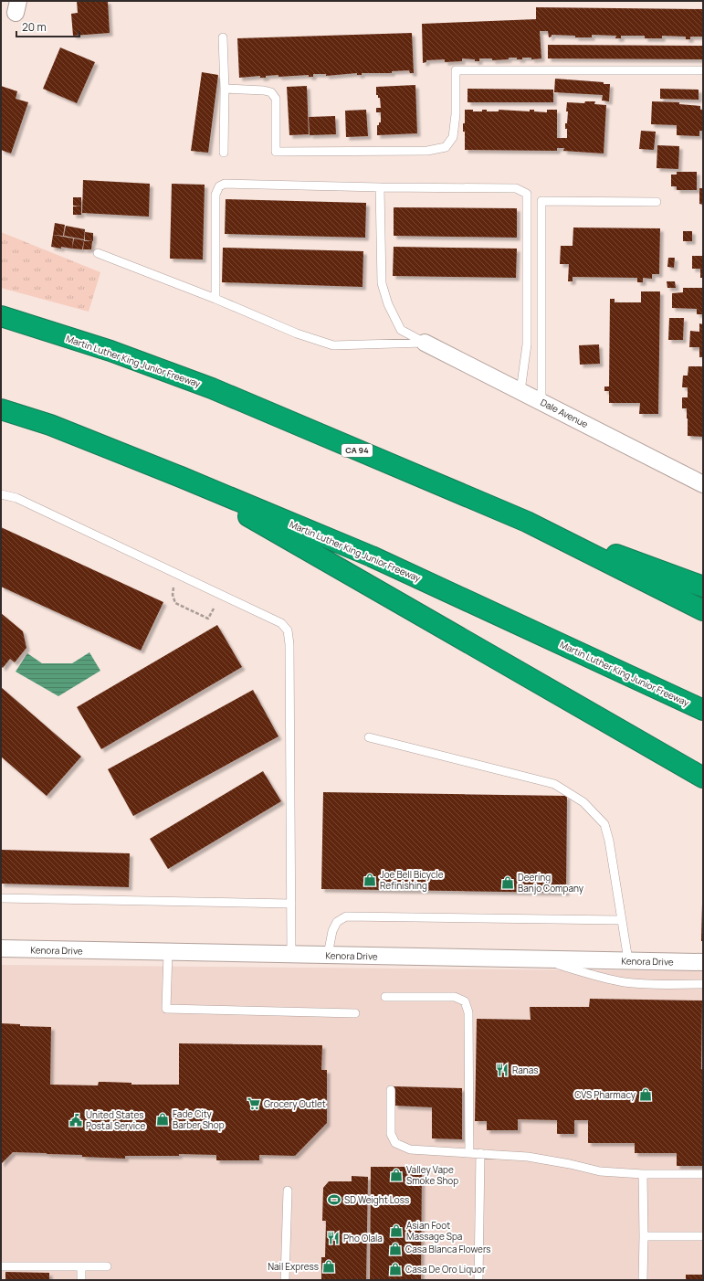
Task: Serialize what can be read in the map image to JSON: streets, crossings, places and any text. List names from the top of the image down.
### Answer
{
  "streets": {
    "highway": ["Martin Luther King Junior Freeway", "CA 94"],
    "street": ["Dale Avenue", "Kenora Drive"]
  },
  "places": {
    "shop": [
      "Joe Bell Bicycle Refinishing",
      "Deering Banjo Company",
      "CVS Pharmacy",
      "Fade City Barber Shop",
      "Valley Vape Smoke Shop",
      "Asian Foot Massage Spa",
      "Casa Blanca Flowers",
      "Nail Express",
      "Casa De Oro Liquor"
    ],
    "restaurant": ["Ranas", "Pho Olala"],
    "supermarket": ["Grocery Outlet"],
    "public building": ["United States Postal Service"],
    "sports": ["SD Weight Loss"]
  },
  "scale_bar": "20 m"
}
